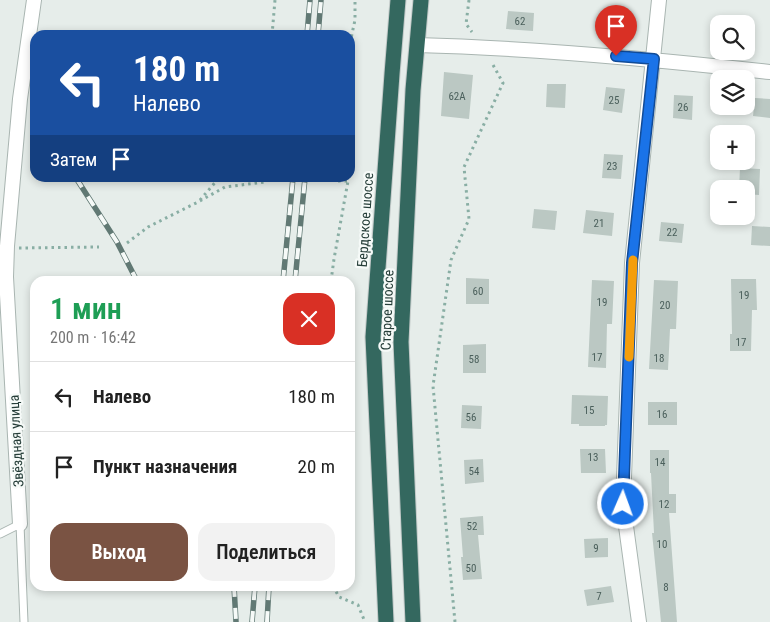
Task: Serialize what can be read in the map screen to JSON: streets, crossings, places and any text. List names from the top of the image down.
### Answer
{
  "streets": {
    "highway": ["Бердское шоссе", "Старое шоссе"],
    "street": ["Звёздная улица"]
  },
  "house_numbers": [
    "62",
    "62А",
    "25",
    "26",
    "23",
    "21",
    "22",
    "60",
    "19",
    "19",
    "20",
    "17",
    "17",
    "18",
    "58",
    "15",
    "16",
    "56",
    "13",
    "14",
    "54",
    "12",
    "52",
    "10",
    "9",
    "50",
    "8",
    "7"
  ],
  "page": {
    "map_buttons": ["+", "−"],
    "turn": ["180 m", "Налево"],
    "then": "Затем",
    "heading": ["1 мин", "200 m · 16:42"],
    "list": [
      {
        "name": "Налево",
        "value": "180 m"
      },
      {
        "name": "Пункт назначения",
        "value": "20 m"
      }
    ],
    "buttons": ["Выход", "Поделиться"]
  }
}
